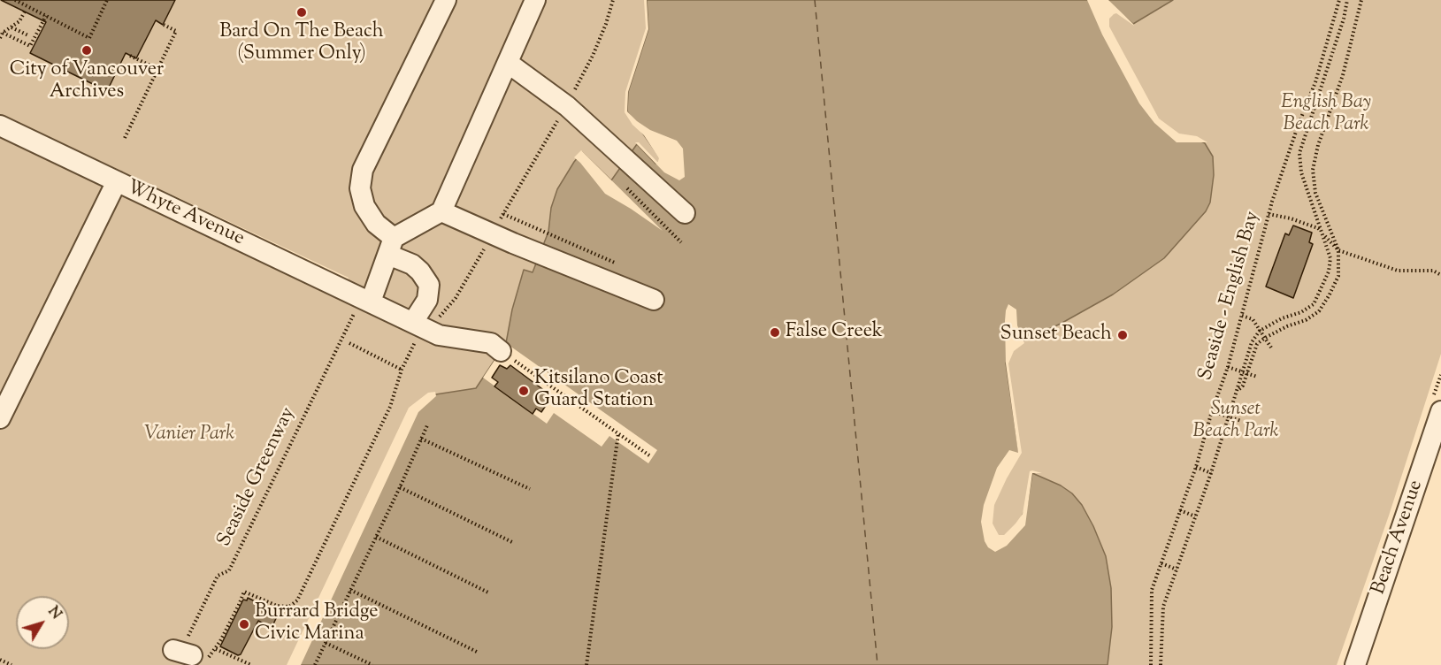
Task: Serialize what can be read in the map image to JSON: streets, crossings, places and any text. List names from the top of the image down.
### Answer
{
  "streets": {
    "street": ["Whyte Avenue", "Beach Avenue"],
    "path": ["Seaside - English Bay", "Seaside Greenway"]
  },
  "crossings": [
    ["Whyte Avenue", "Seaside Greenway"]
  ],
  "parks": ["English Bay Beach Park", "Sunset Beach Park", "Vanier Park"],
  "places": [
    "Bard On The Beach (Summer Only)",
    "City of Vancouver Archives",
    "False Creek",
    "Sunset Beach",
    "Kitsilano Coast Guard Station",
    "Burrard Bridge Civic Marina"
  ],
  "north": "top right"
}
